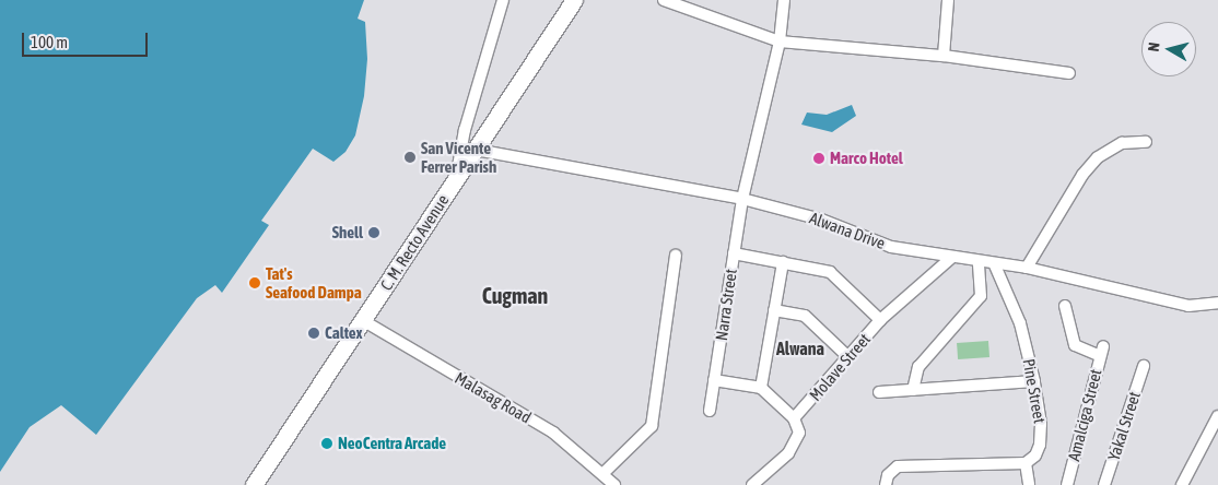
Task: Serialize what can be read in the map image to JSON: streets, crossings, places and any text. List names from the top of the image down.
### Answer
{
  "streets": {
    "highway": ["C. M. Recto Avenue"],
    "street": [
      "Alwana Drive",
      "Narra Street",
      "Molave Street",
      "Pine Street",
      "Malasag Road",
      "Amalciga Street",
      "Yakal Street"
    ]
  },
  "crossings": [
    ["Alwana Drive", "C. M. Recto Avenue"],
    ["Alwana Drive", "Narra Street"],
    ["Alwana Drive", "Molave Street"],
    ["Alwana Drive", "Pine Street"],
    ["C. M. Recto Avenue", "Malasag Road"]
  ],
  "districts": ["Cugman", "Alwana"],
  "places": [
    "San Vicente Ferrer Parish",
    "Marco Hotel",
    "Shell",
    "Tat's Seafood Dampa",
    "Caltex",
    "NeoCentra Arcade"
  ],
  "scale_bar": "100 m",
  "north": "left"
}
